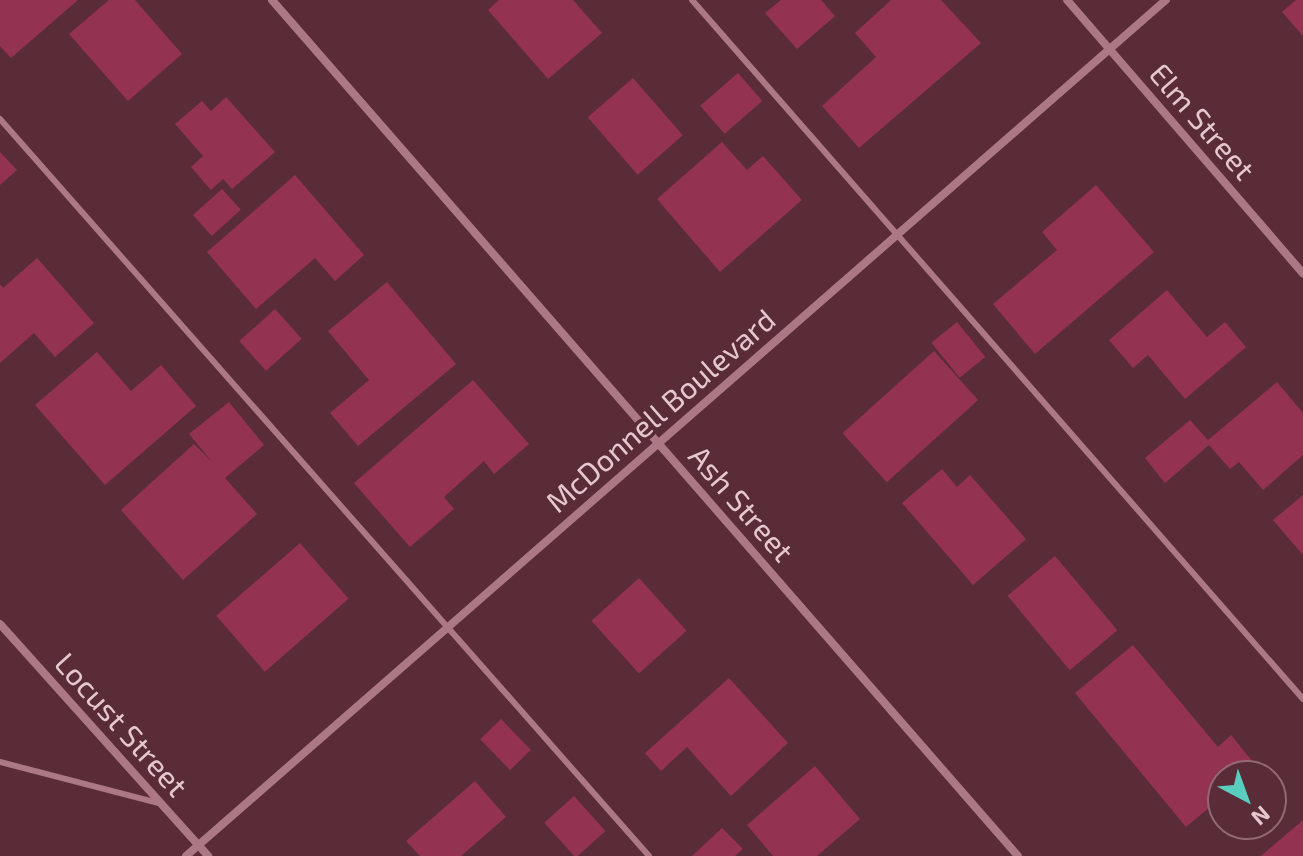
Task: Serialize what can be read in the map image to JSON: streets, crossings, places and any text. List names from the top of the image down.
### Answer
{
  "streets": {
    "street": [
      "Elm Street",
      "McDonnell Boulevard",
      "Ash Street",
      "Locust Street"
    ]
  },
  "crossings": [
    ["Elm Street", "McDonnell Boulevard"],
    ["McDonnell Boulevard", "Ash Street"],
    ["McDonnell Boulevard", "Locust Street"]
  ],
  "north": "bottom right"
}
